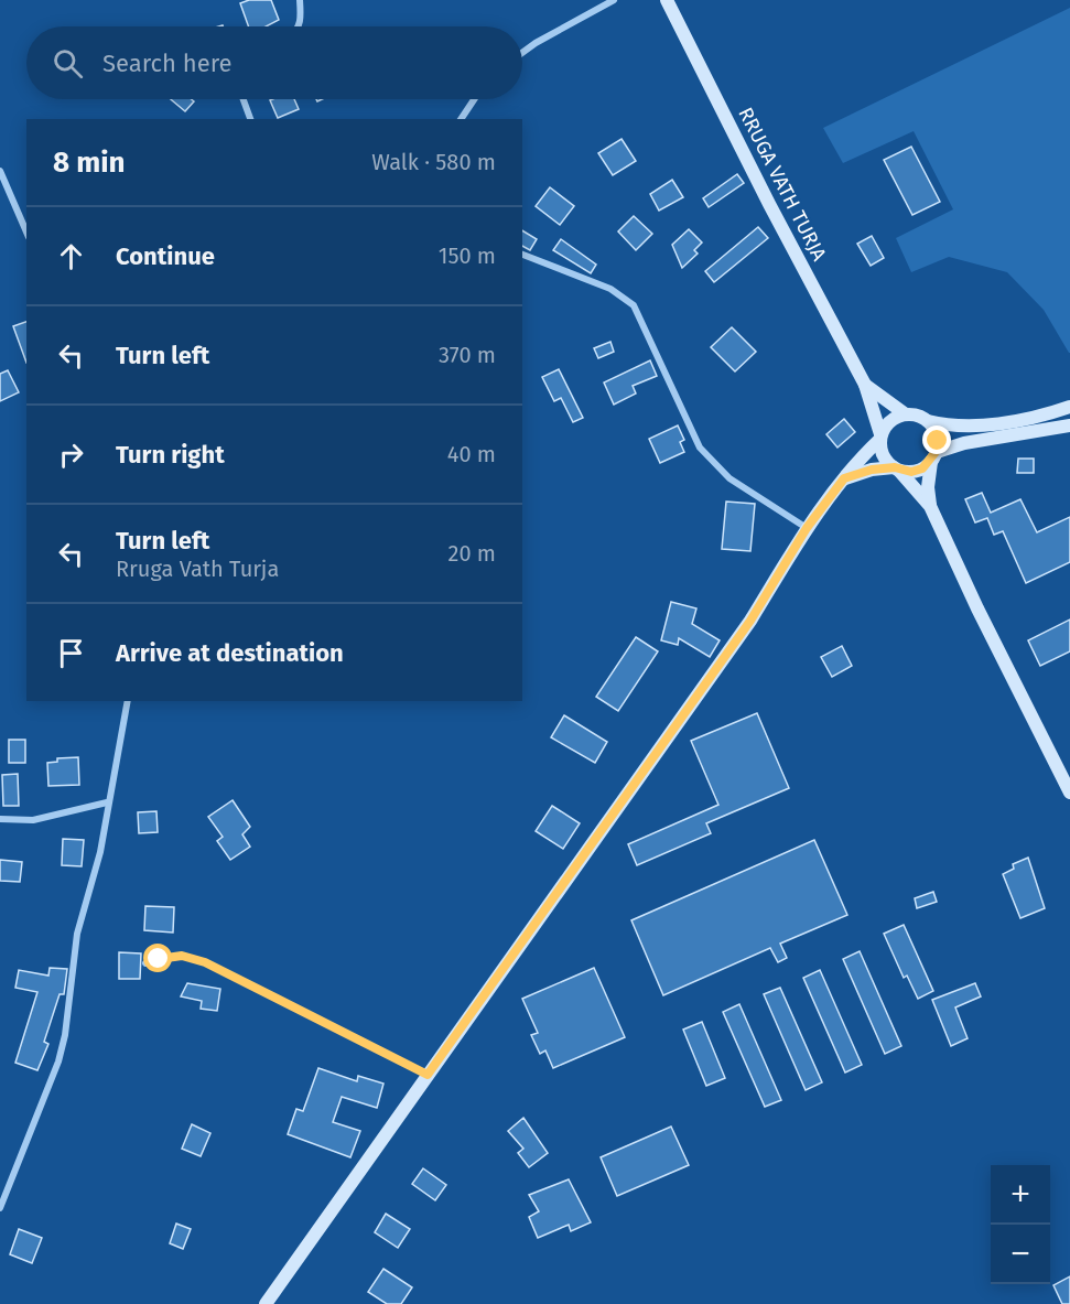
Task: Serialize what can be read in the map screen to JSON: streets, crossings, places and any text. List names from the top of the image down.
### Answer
{
  "streets": {
    "street": ["RRUGA VATH TURJA"]
  },
  "page": {
    "search": "Search here",
    "heading": ["8 min", "Walk · 580 m"],
    "list": [
      ["Continue", "150 m"],
      ["Turn left", "370 m"],
      ["Turn right", "40 m"],
      ["Turn left", "Rruga Vath Turja", "20 m"],
      "Arrive at destination"
    ],
    "map_buttons": ["+", "−"]
  }
}
